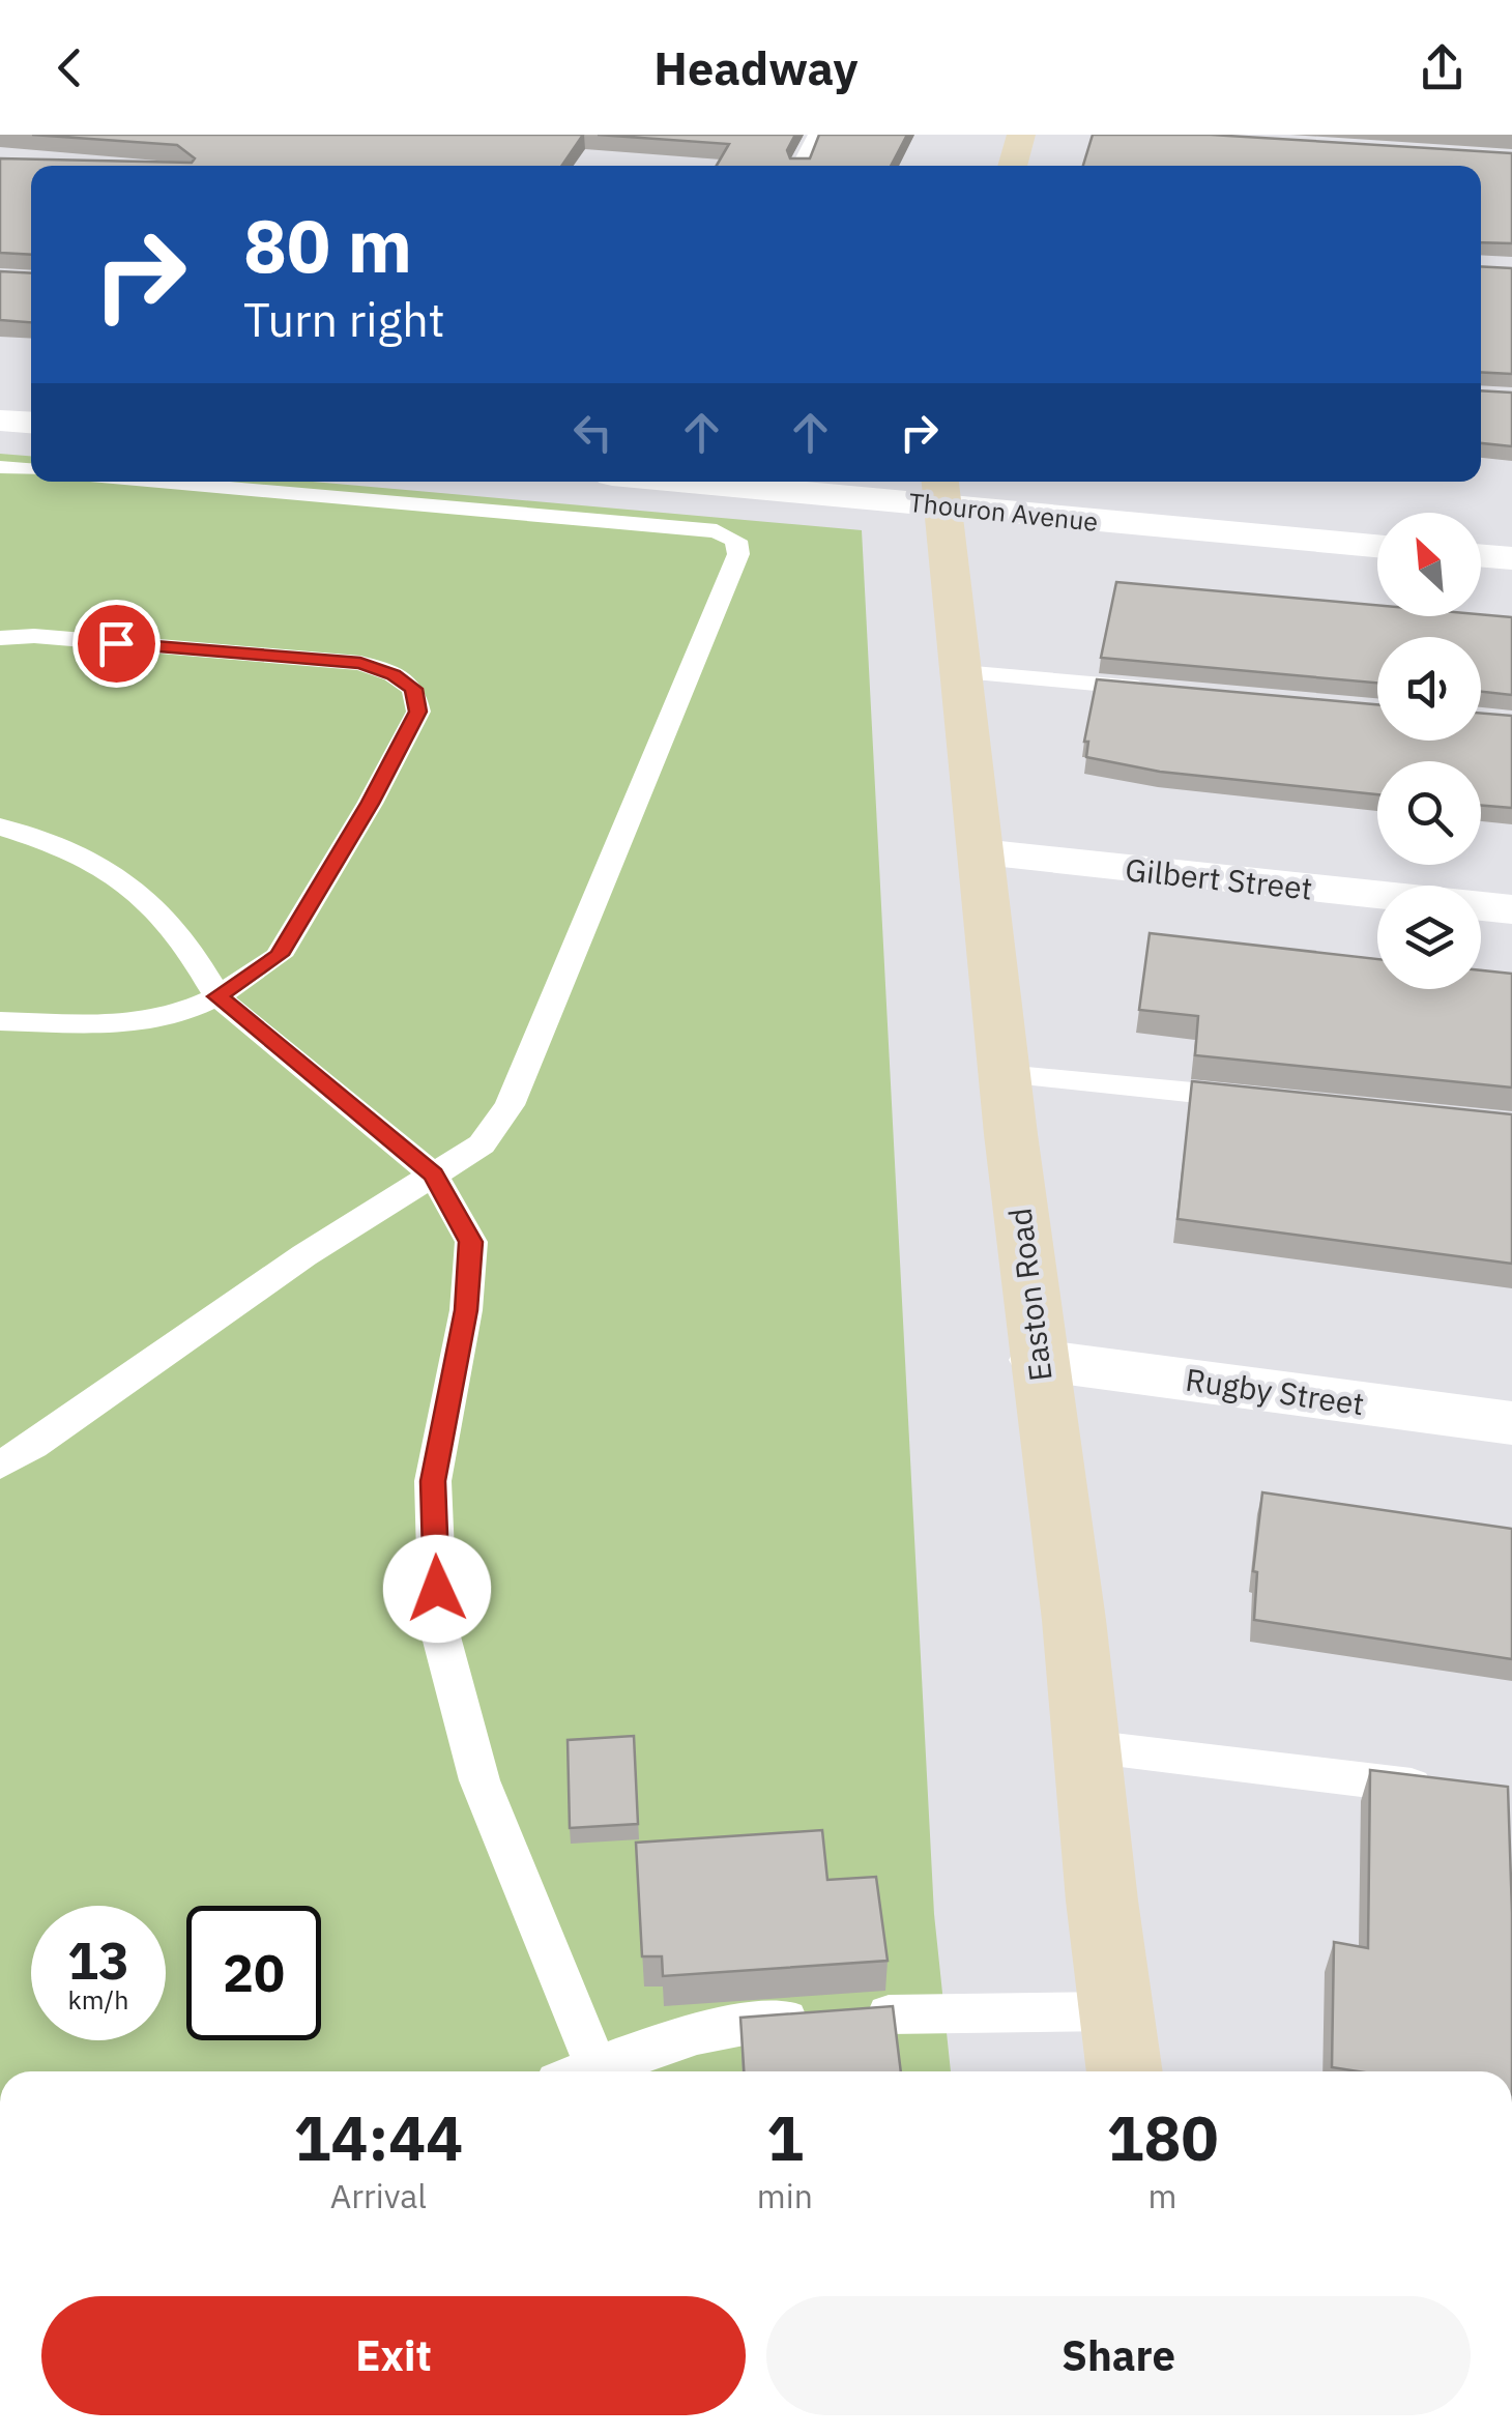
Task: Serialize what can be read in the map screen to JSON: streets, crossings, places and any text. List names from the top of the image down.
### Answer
{
  "streets": {
    "main road": ["Easton Road"],
    "street": ["Thouron Avenue", "Gilbert Street", "Rugby Street"]
  },
  "crossings": [
    ["Thouron Avenue", "Easton Road"],
    ["Gilbert Street", "Easton Road"],
    ["Easton Road", "Rugby Street"]
  ],
  "north": "top left",
  "page": {
    "header": "Headway",
    "turn": ["80 m", "Turn right"],
    "speed": "13 km/h",
    "limit": "20",
    "eta": [
      "14:44",
      "Arrival",
      "1",
      "min",
      "180",
      "m"
    ],
    "buttons": ["Exit", "Share"]
  }
}
